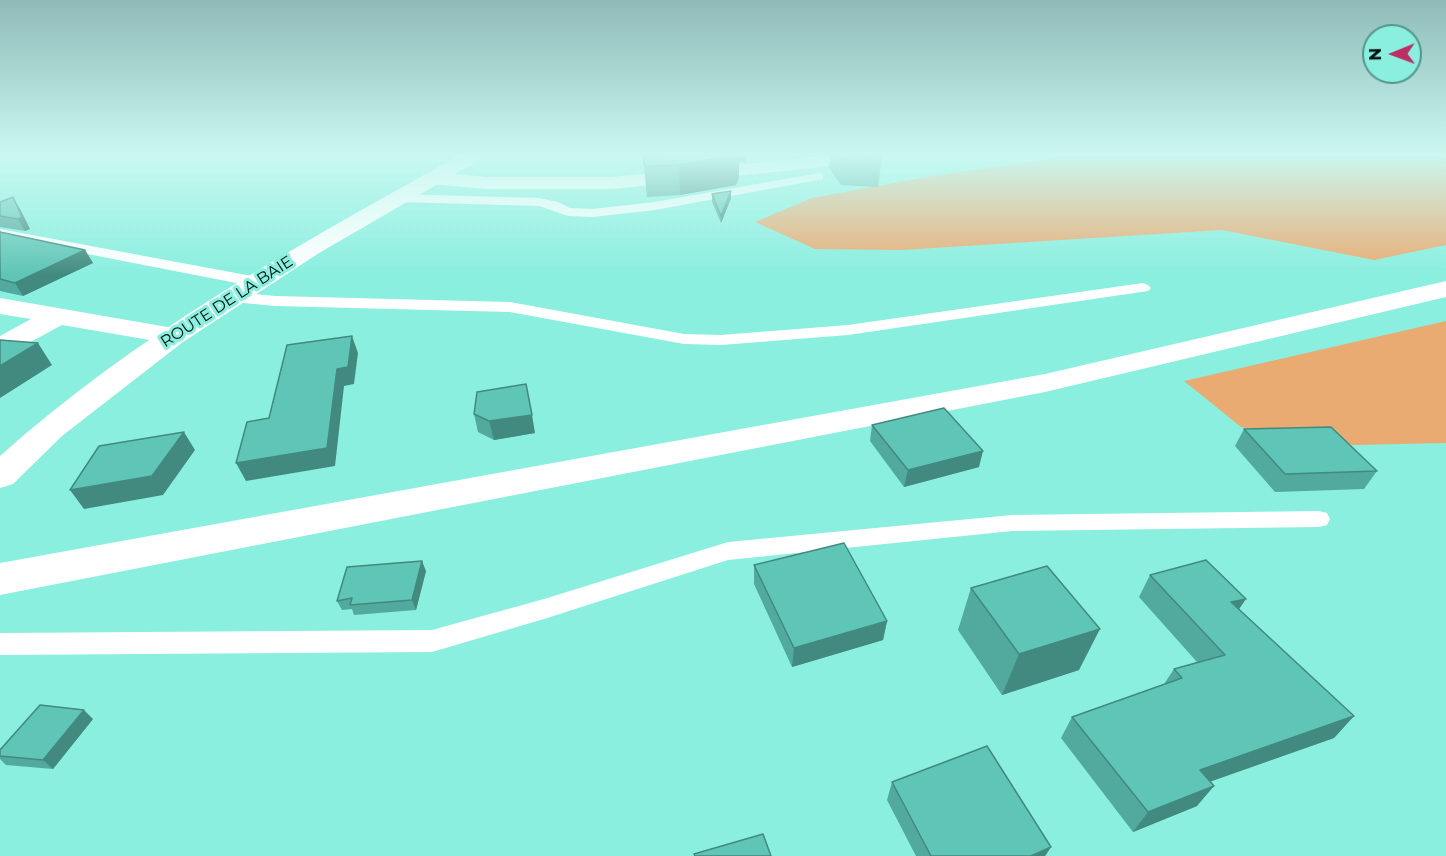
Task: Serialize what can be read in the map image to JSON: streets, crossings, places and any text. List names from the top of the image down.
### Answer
{
  "streets": {
    "street": ["ROUTE DE LA BAIE"]
  },
  "north": "left"
}
